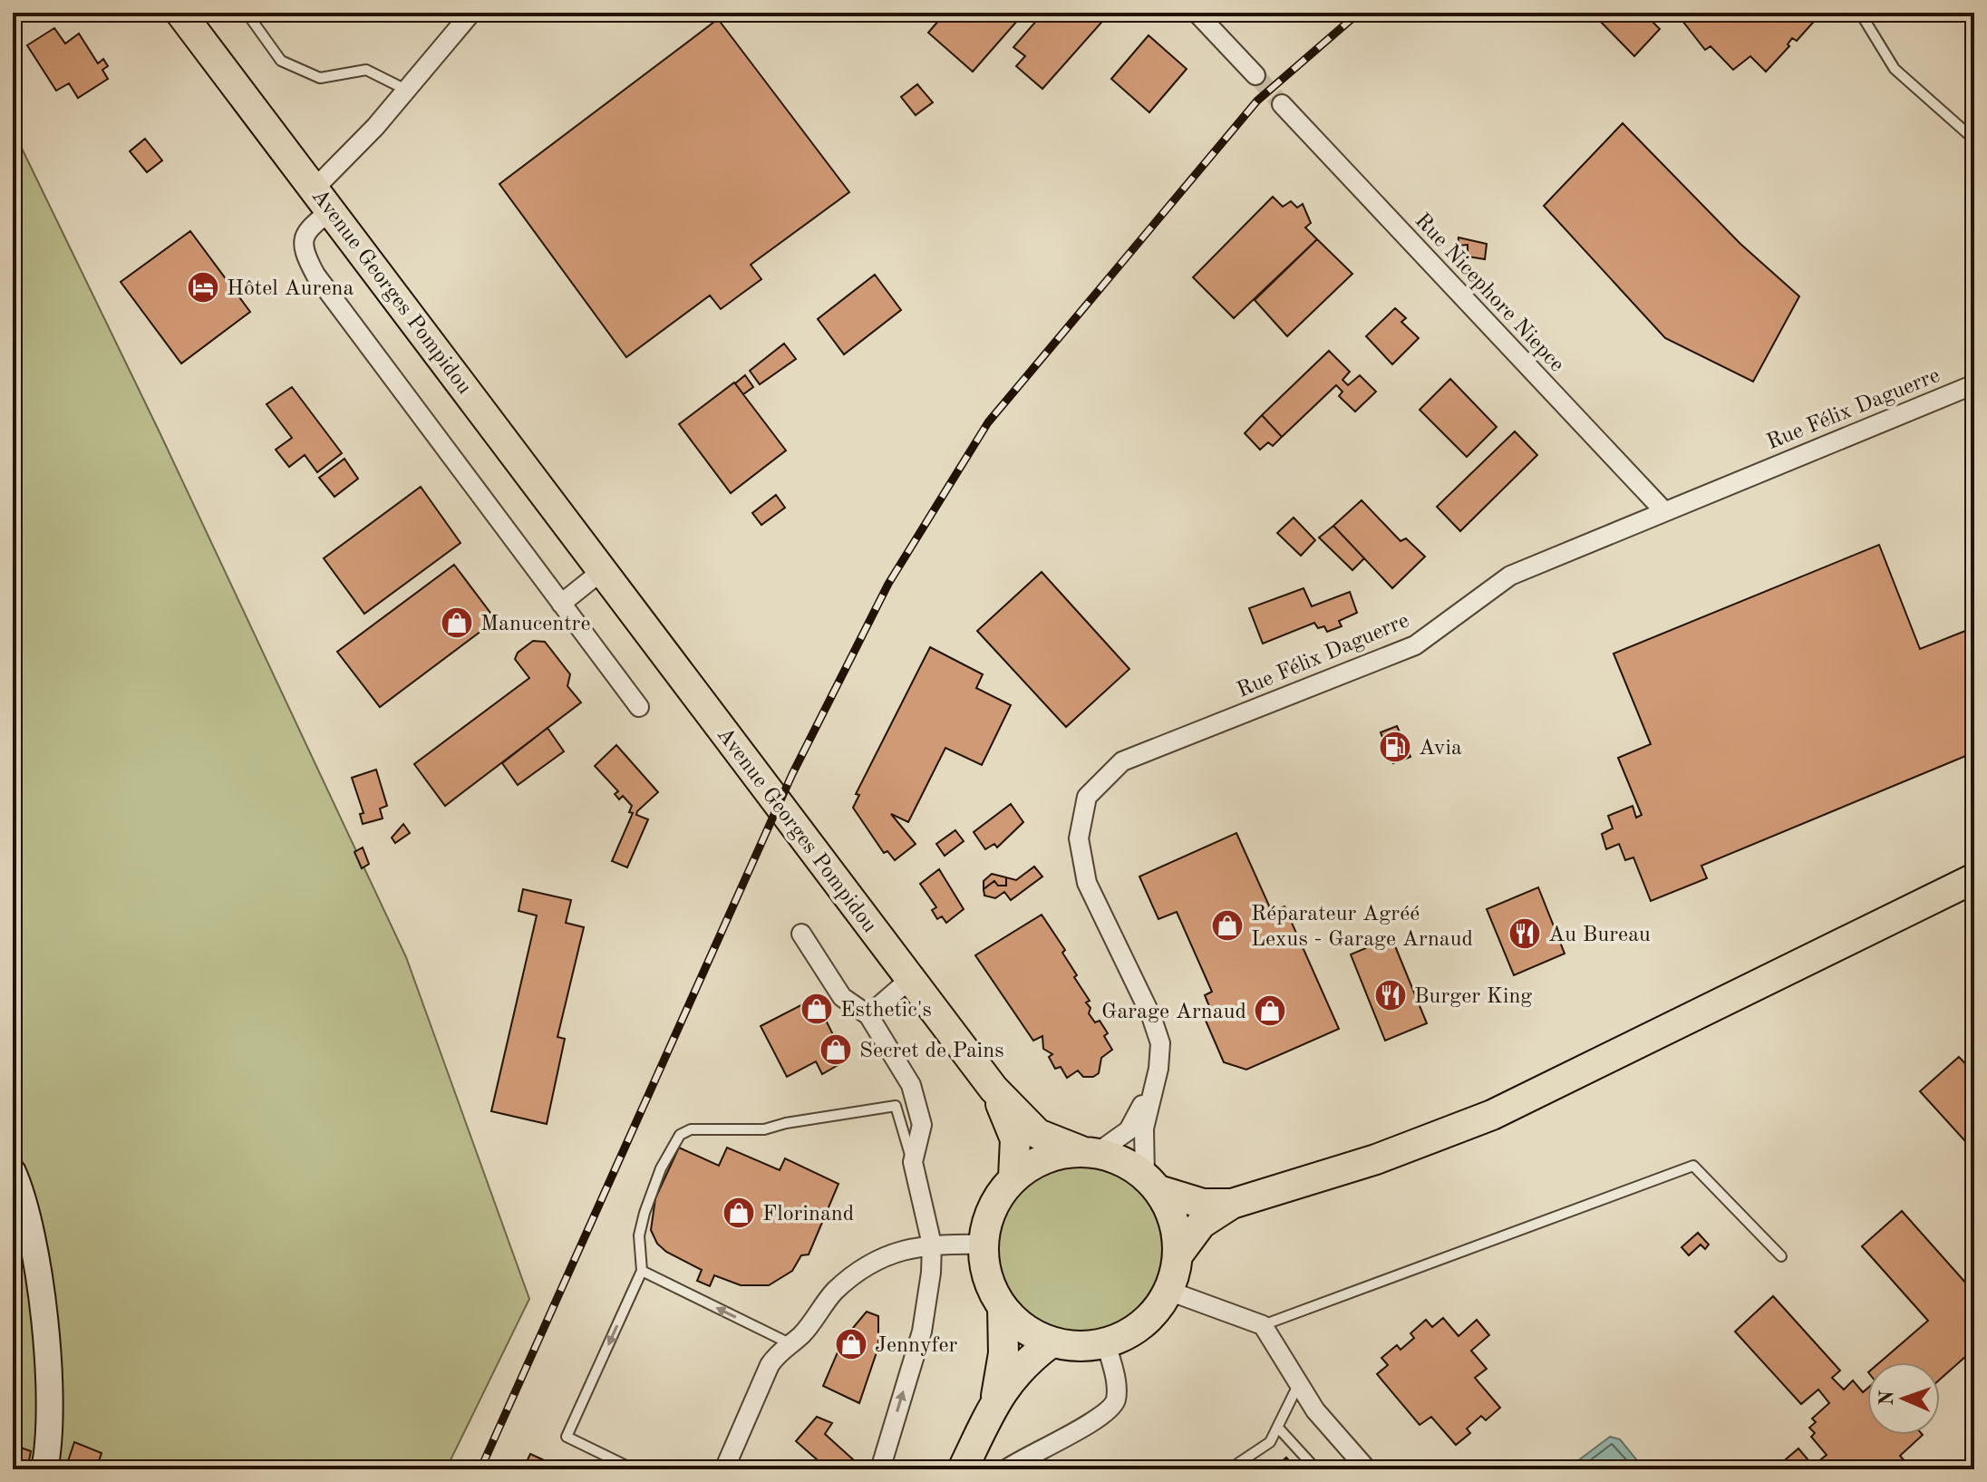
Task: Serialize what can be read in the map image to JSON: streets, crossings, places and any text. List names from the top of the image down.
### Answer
{
  "streets": {
    "main road": ["Avenue Georges Pompidou"],
    "street": ["Rue Nicephore Niepce", "Rue Félix Daguerre"]
  },
  "crossings": [
    ["Avenue Georges Pompidou", "Rue Félix Daguerre"],
    ["Rue Nicephore Niepce", "Rue Félix Daguerre"]
  ],
  "places": {
    "hotel": ["Hôtel Aurena"],
    "shop": [
      "Manucentre",
      "Réparateur Agréé Lexus - Garage Arnaud",
      "Esthetic's",
      "Garage Arnaud",
      "Secret de Pains",
      "Florinand",
      "Jennyfer"
    ],
    "fuel station": ["Avia"],
    "restaurant": ["Au Bureau", "Burger King"]
  },
  "north": "left"
}
